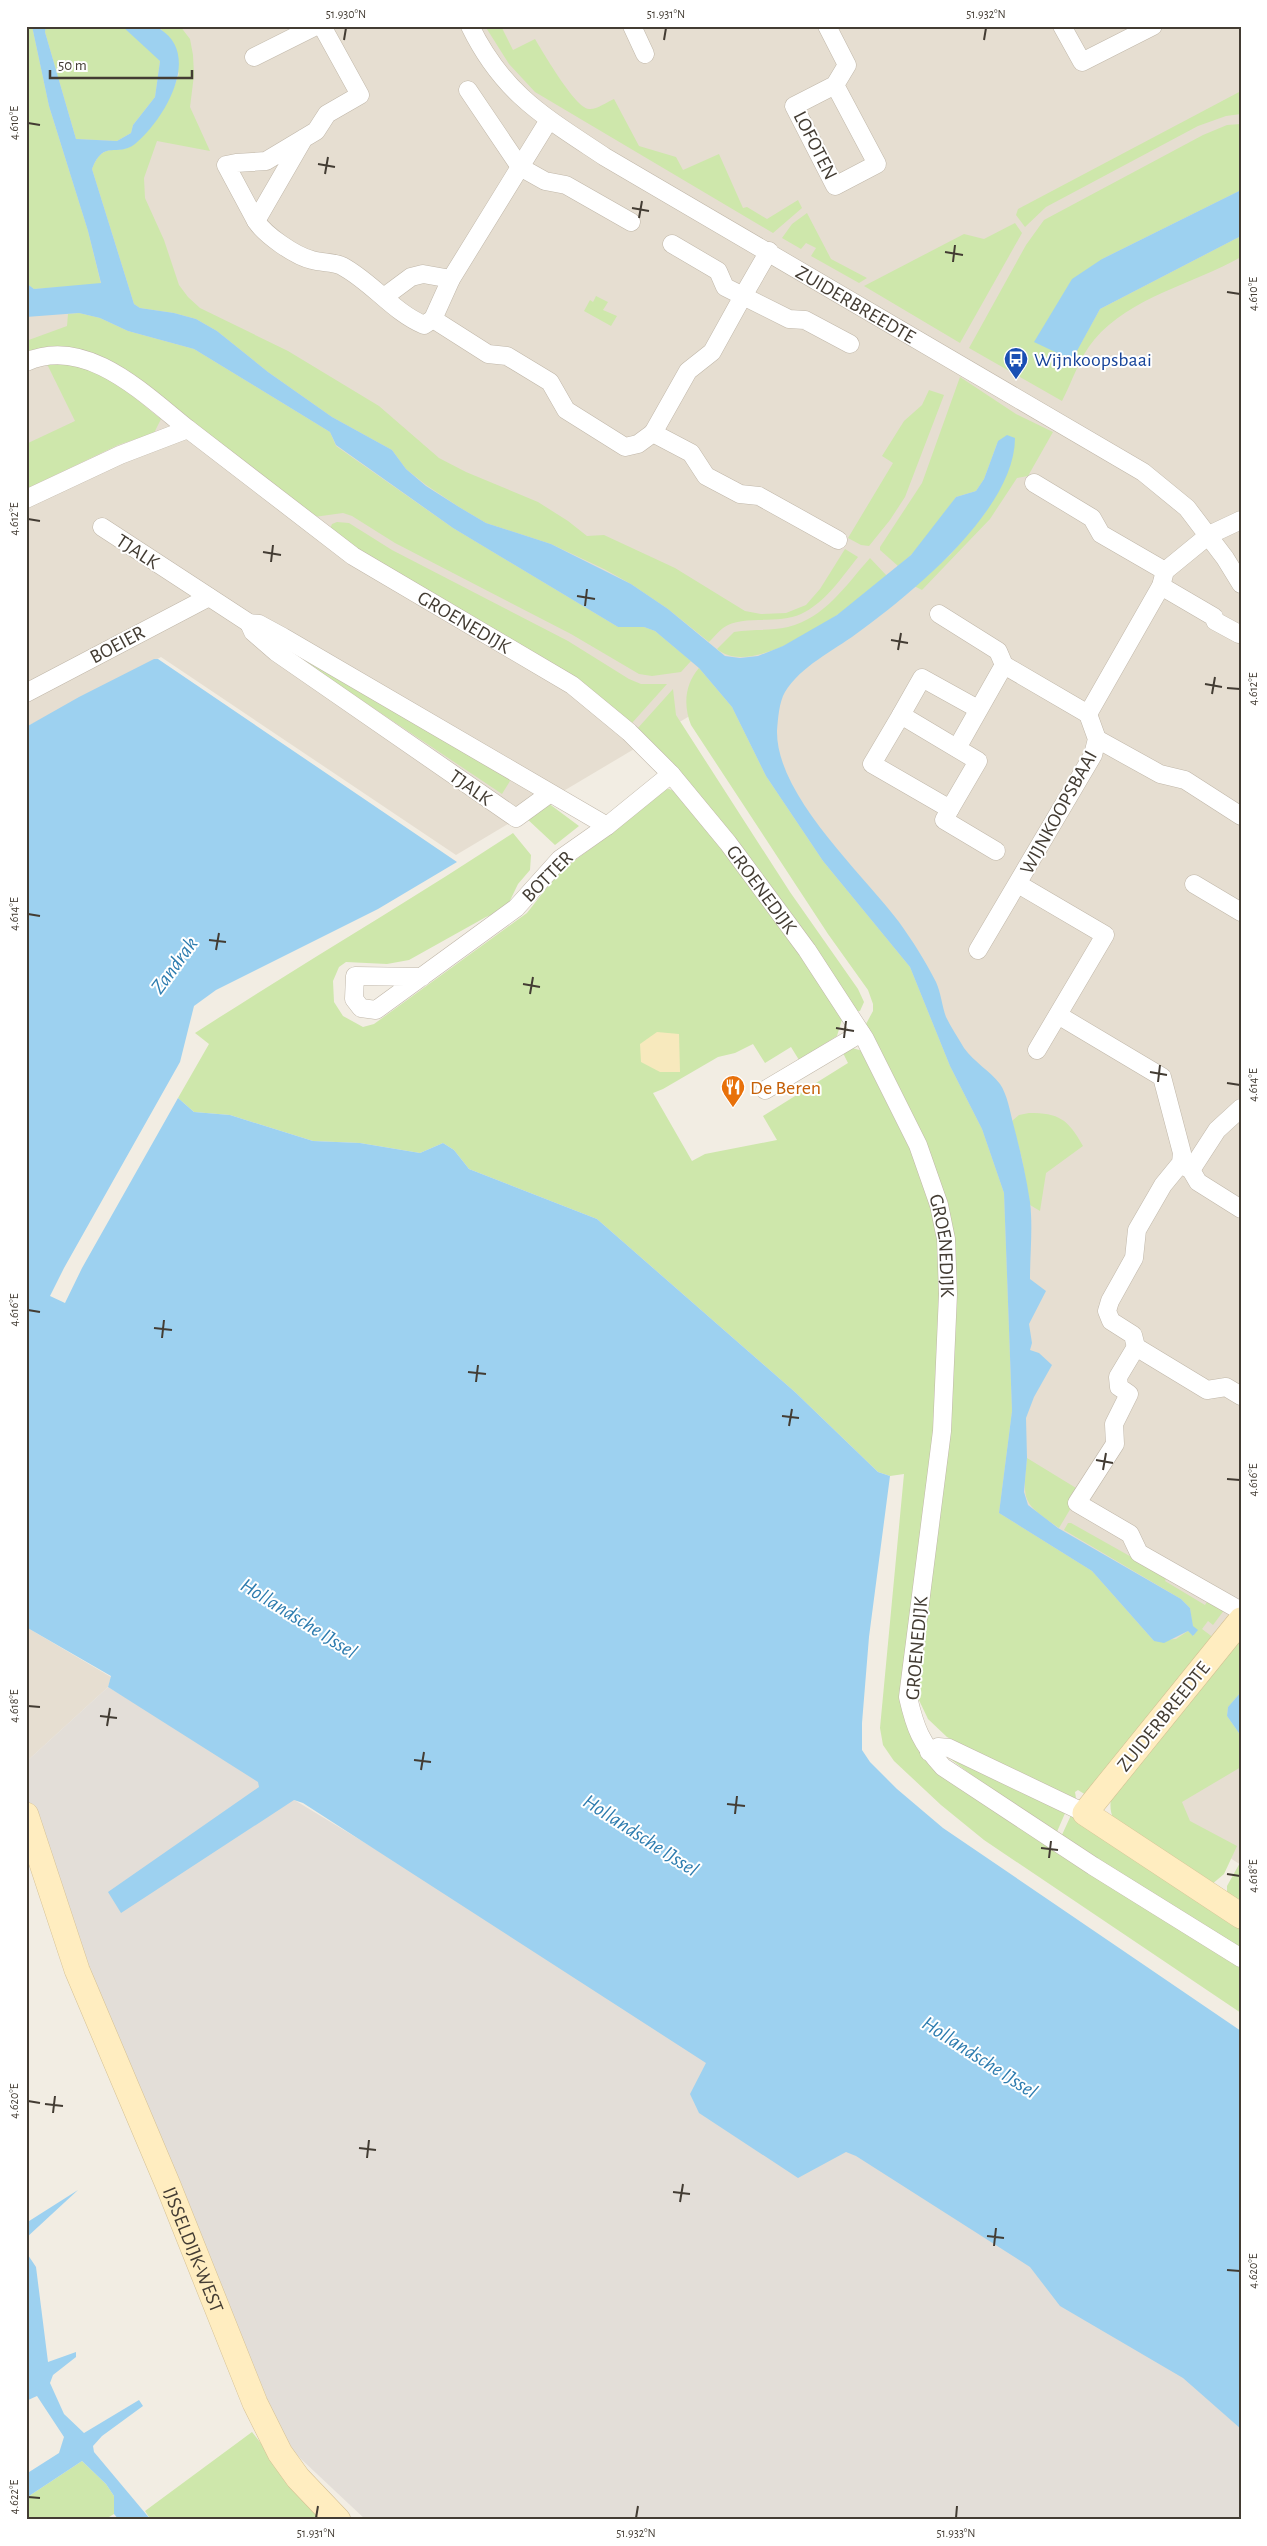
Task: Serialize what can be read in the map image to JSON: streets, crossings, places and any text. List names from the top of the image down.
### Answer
{
  "streets": {
    "street": [
      "LOFOTEN",
      "ZUIDERBREEDTE",
      "TJALK",
      "GROENEDIJK",
      "BOEIER",
      "WIJNKOOPSBAAI",
      "BOTTER",
      "IJSSELDIJK-WEST"
    ]
  },
  "crossings": [
    ["TJALK", "BOEIER"],
    ["TJALK", "BOTTER"],
    ["GROENEDIJK", "BOTTER"]
  ],
  "water": ["Zandrak", "Hollandsche IJssel"],
  "places": {
    "bus stop": ["Wijnkoopsbaai"],
    "restaurant": ["De Beren"]
  },
  "scale_bar": "50 m",
  "coordinates": [
    "51.930°N",
    "51.931°N",
    "51.932°N",
    "4.610°E",
    "4.612°E",
    "4.614°E",
    "4.616°E",
    "4.618°E",
    "4.620°E",
    "4.622°E",
    "51.933°N"
  ]
}
